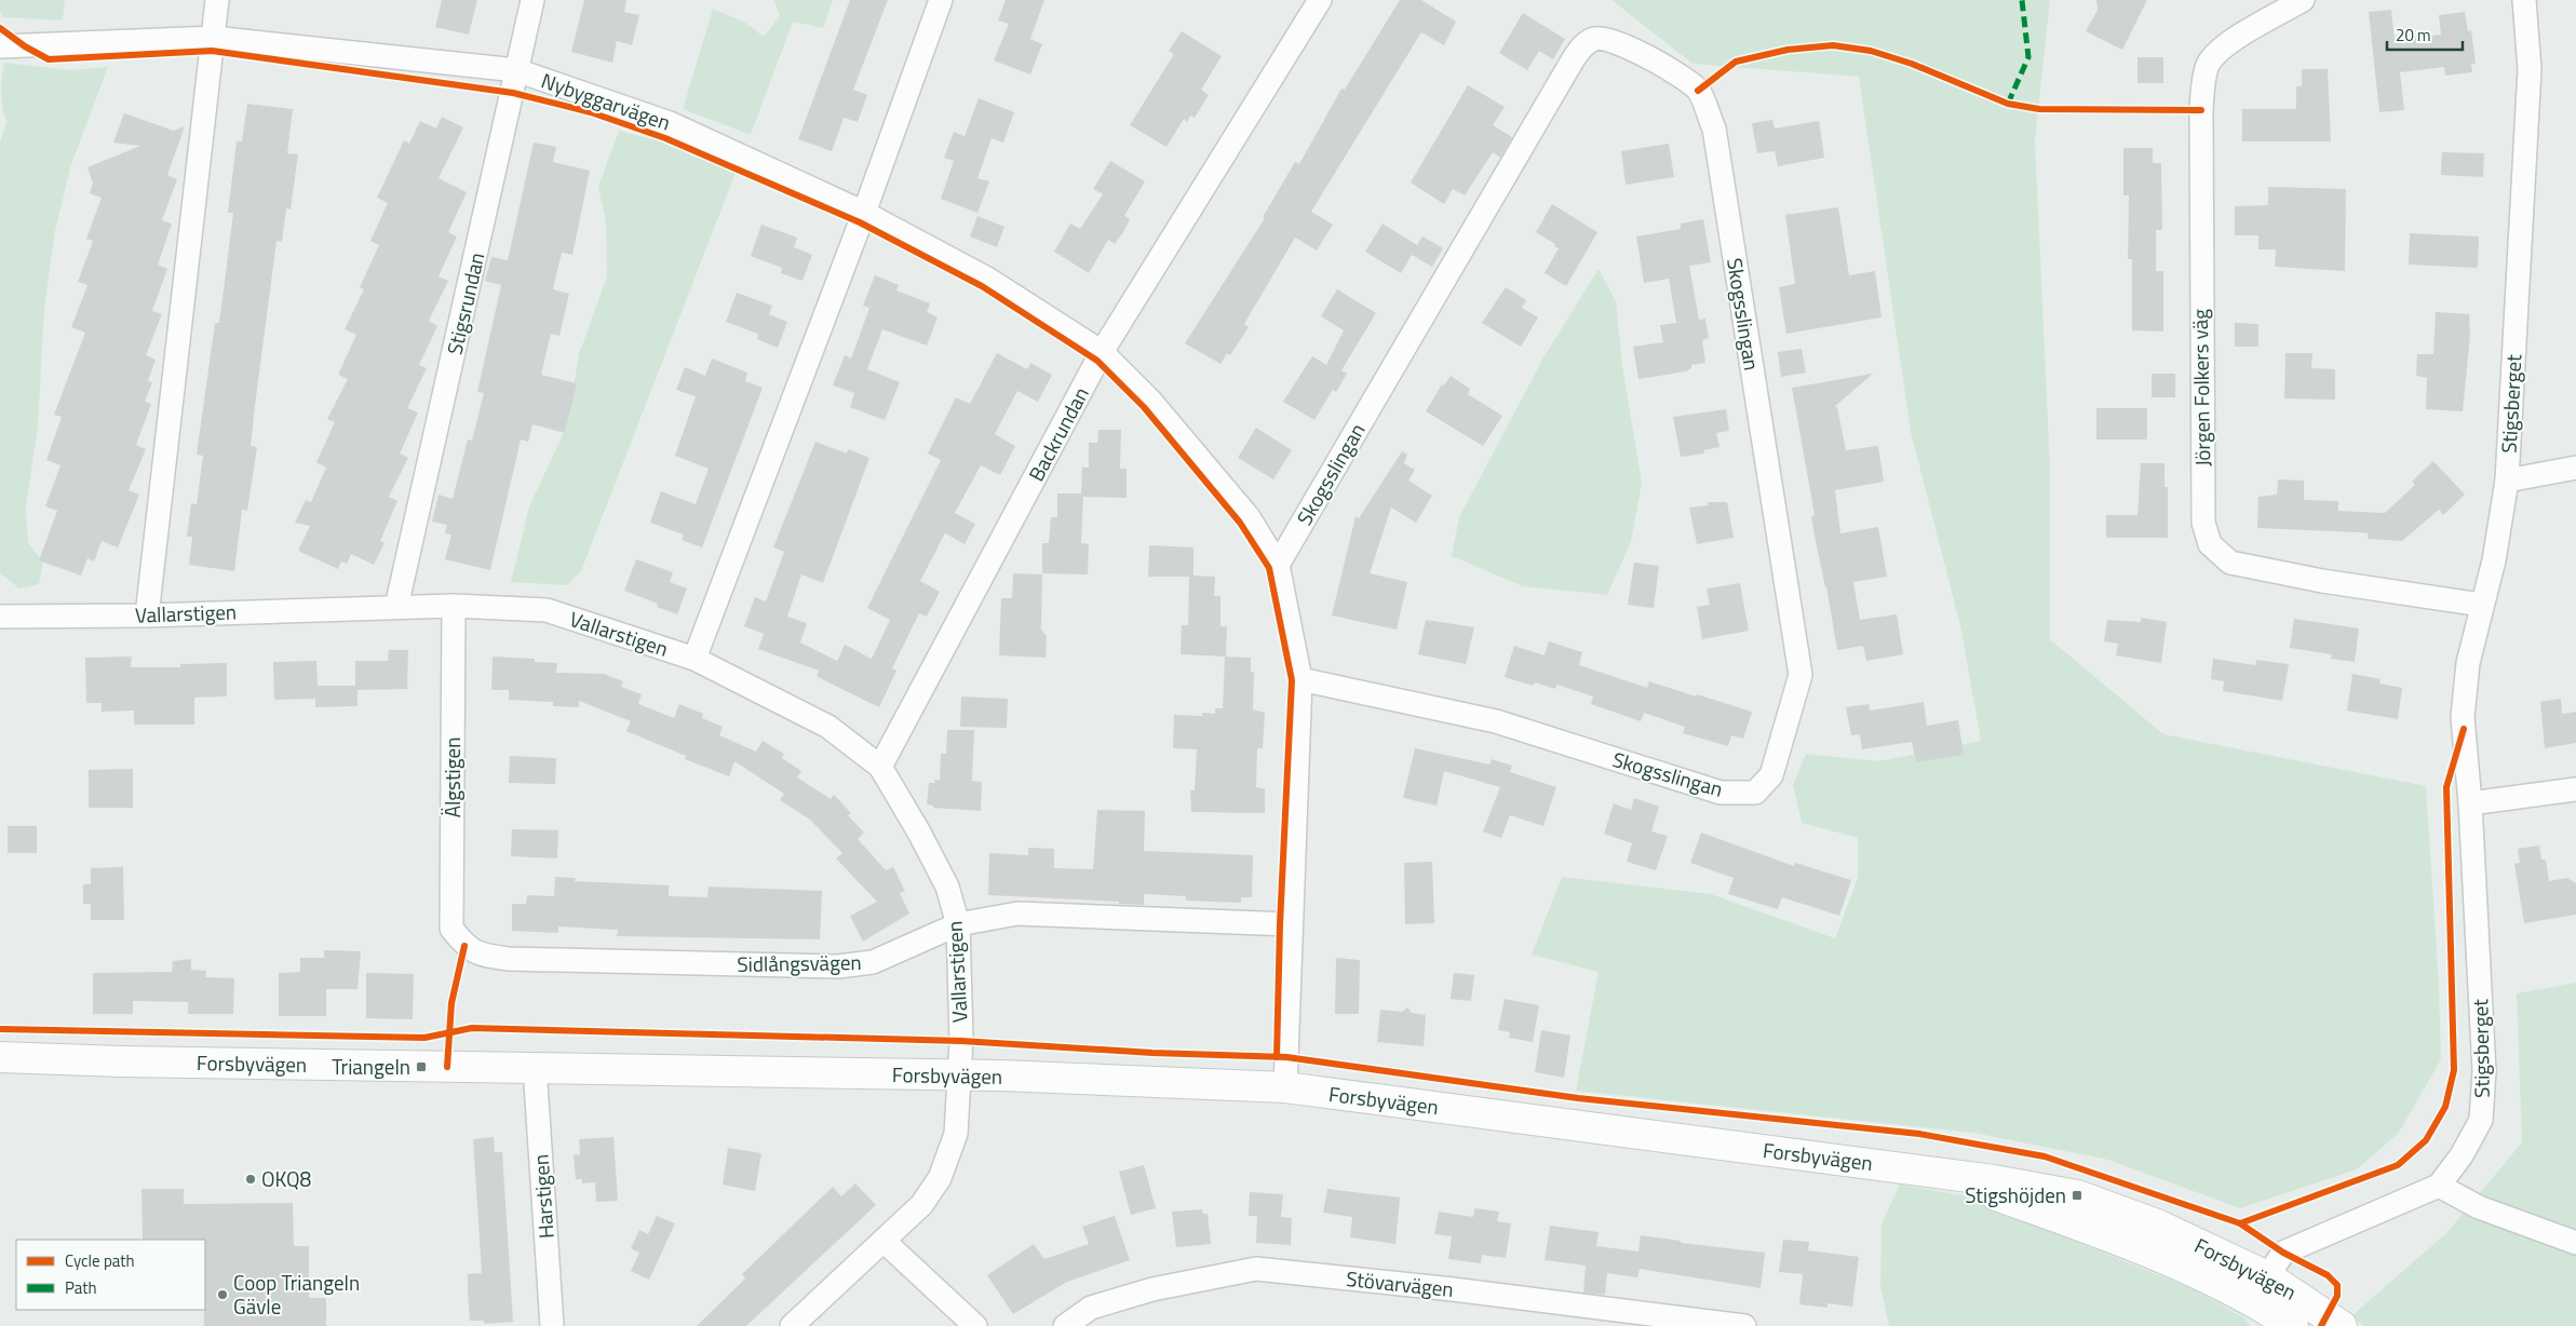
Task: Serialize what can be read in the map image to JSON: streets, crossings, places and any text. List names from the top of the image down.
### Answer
{
  "streets": {
    "street": [
      "Nybyggarvägen",
      "Stigsrundan",
      "Skogsslingan",
      "Jörgen Folkers väg",
      "Stigsberget",
      "Backrundan",
      "Vallarstigen",
      "Älgstigen",
      "Sidlångsvägen",
      "Forsbyvägen",
      "Harstigen",
      "Stövarvägen"
    ]
  },
  "crossings": [
    ["Nybyggarvägen", "Stigsrundan"],
    ["Nybyggarvägen", "Skogsslingan"],
    ["Nybyggarvägen", "Backrundan"],
    ["Nybyggarvägen", "Sidlångsvägen"],
    ["Nybyggarvägen", "Forsbyvägen"],
    ["Stigsrundan", "Vallarstigen"],
    ["Jörgen Folkers väg", "Stigsberget"],
    ["Stigsberget", "Forsbyvägen"],
    ["Backrundan", "Vallarstigen"],
    ["Vallarstigen", "Älgstigen"],
    ["Vallarstigen", "Sidlångsvägen"],
    ["Vallarstigen", "Forsbyvägen"],
    ["Älgstigen", "Sidlångsvägen"],
    ["Forsbyvägen", "Harstigen"]
  ],
  "places": {
    "transit": ["Triangeln", "Stigshöjden"],
    "other": ["OKQ8", "Coop Triangeln Gävle"]
  },
  "legend": ["Cycle path", "Path"],
  "scale_bar": "20 m"
}
